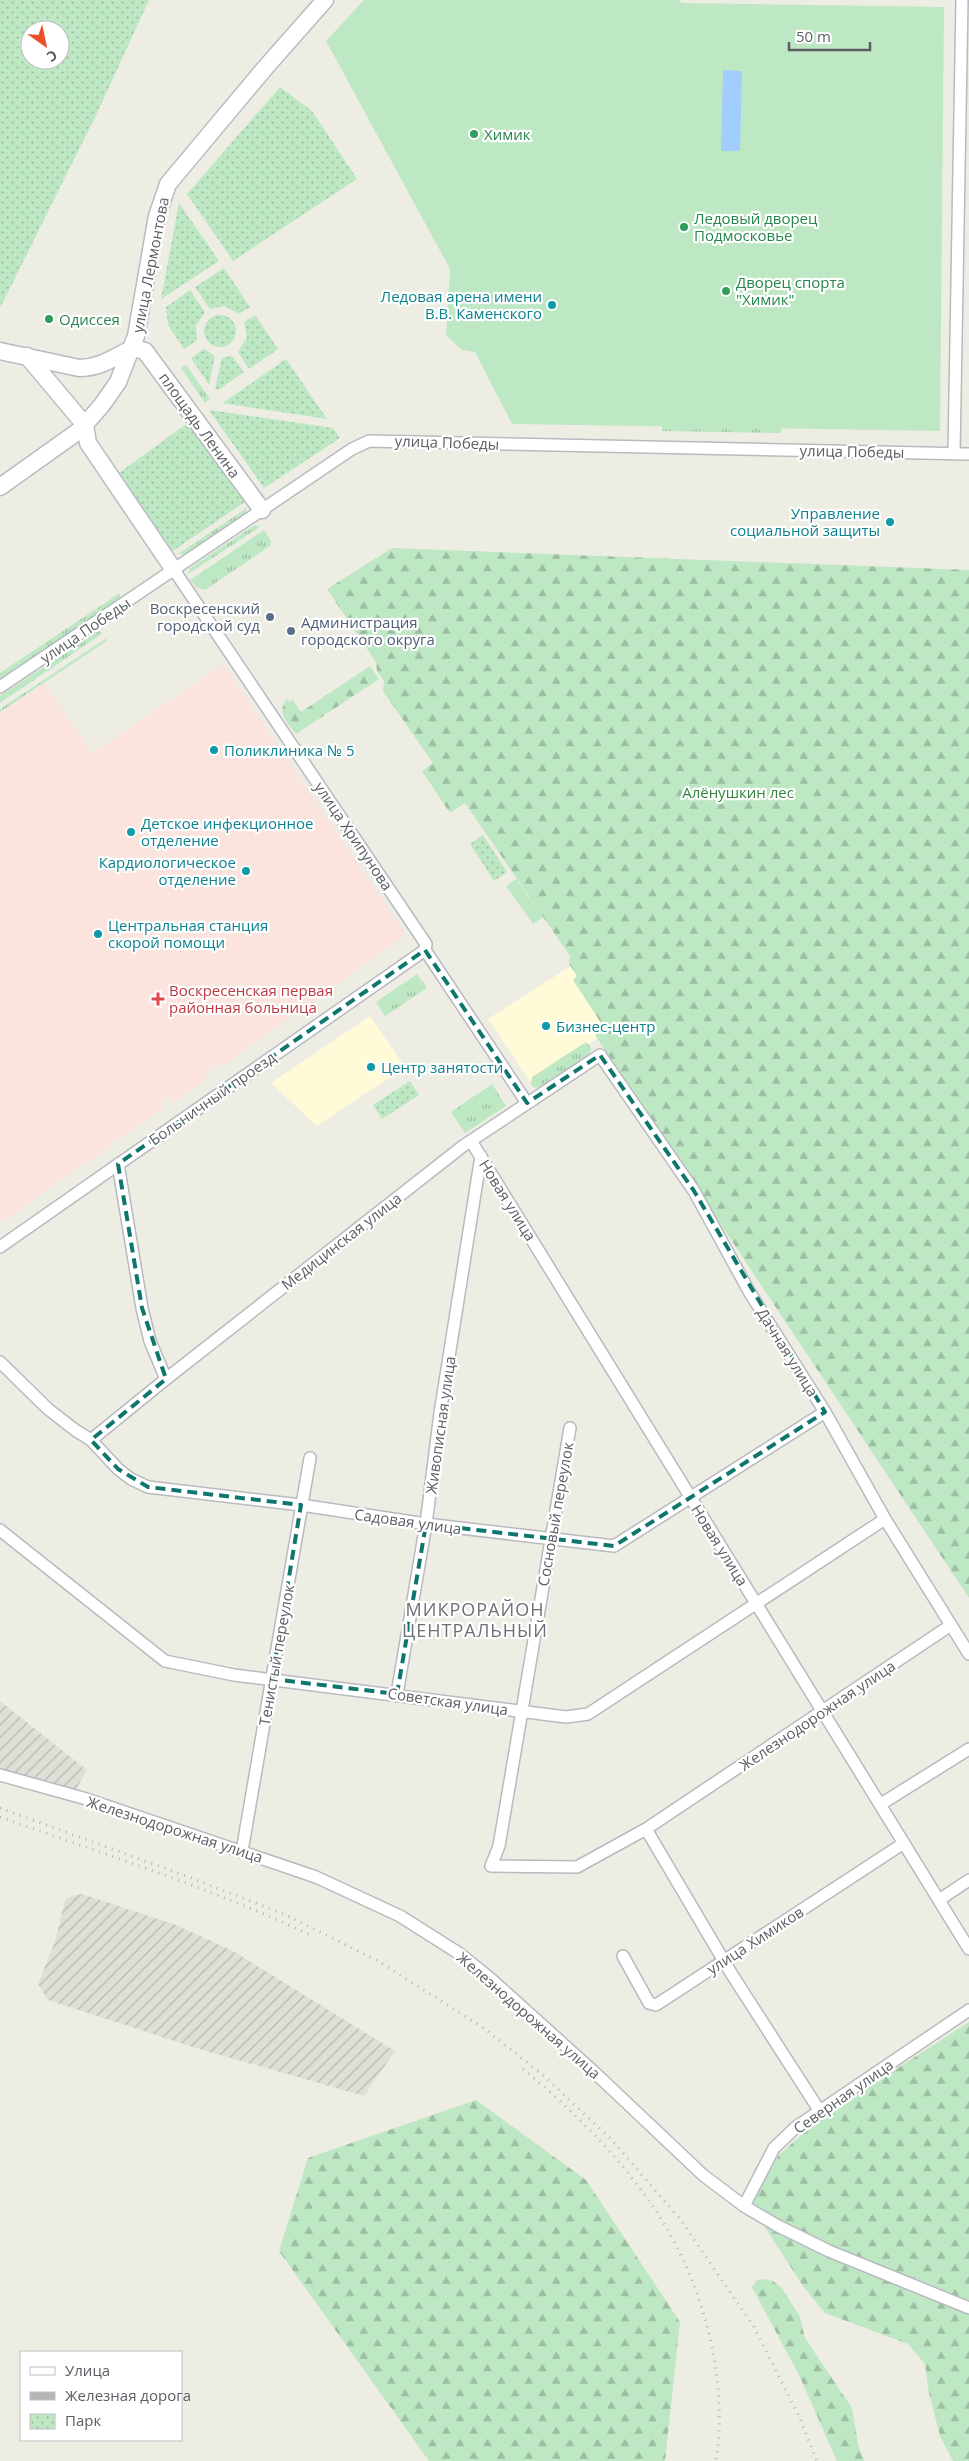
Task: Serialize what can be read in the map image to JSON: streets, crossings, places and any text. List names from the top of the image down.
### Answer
{
  "streets": {
    "street": [
      "улица Лермонтова",
      "площадь Ленина",
      "улица Победы",
      "улица Хрипунова",
      "Больничный проезд",
      "Новая улица",
      "Медицинская улица",
      "Дачная улица",
      "Живописная улица",
      "Сосновый переулок",
      "Садовая улица",
      "Тенистый переулок",
      "Советская улица",
      "Железнодорожная улица",
      "улица Химиков",
      "Северная улица"
    ]
  },
  "crossings": [
    ["улица Лермонтова", "площадь Ленина"],
    ["площадь Ленина", "улица Победы"],
    ["улица Победы", "улица Хрипунова"],
    ["улица Хрипунова", "Больничный проезд"],
    ["улица Хрипунова", "Медицинская улица"],
    ["Новая улица", "Медицинская улица"],
    ["Новая улица", "Живописная улица"],
    ["Новая улица", "Садовая улица"],
    ["Новая улица", "Советская улица"],
    ["Новая улица", "Железнодорожная улица"],
    ["Новая улица", "улица Химиков"],
    ["Медицинская улица", "Дачная улица"],
    ["Медицинская улица", "Садовая улица"],
    ["Дачная улица", "Садовая улица"],
    ["Дачная улица", "Советская улица"],
    ["Дачная улица", "Железнодорожная улица"],
    ["Живописная улица", "Садовая улица"],
    ["Живописная улица", "Советская улица"],
    ["Сосновый переулок", "Садовая улица"],
    ["Сосновый переулок", "Советская улица"],
    ["Сосновый переулок", "Железнодорожная улица"],
    ["Садовая улица", "Тенистый переулок"],
    ["Тенистый переулок", "Советская улица"],
    ["Тенистый переулок", "Железнодорожная улица"],
    ["Железнодорожная улица", "Северная улица"]
  ],
  "districts": ["МИКРОРАЙОН ЦЕНТРАЛЬНЫЙ"],
  "parks": ["Алёнушкин лес"],
  "places": {
    "other": [
      "Химик",
      "Ледовый дворец Подмосковье",
      "Дворец спорта \"Химик\"",
      "Ледовая арена имени В.В. Каменского",
      "Одиссея",
      "Управление социальной защиты",
      "Воскресенский городской суд",
      "Администрация городского округа",
      "Поликлиника № 5",
      "Детское инфекционное отделение",
      "Кардиологическое отделение",
      "Центральная станция скорой помощи",
      "Бизнес-центр",
      "Центр занятости"
    ],
    "health": ["Воскресенская первая районная больница"]
  },
  "legend": ["Улица", "Железная дорога", "Парк"],
  "scale_bar": "50 m",
  "north": "bottom right"
}
